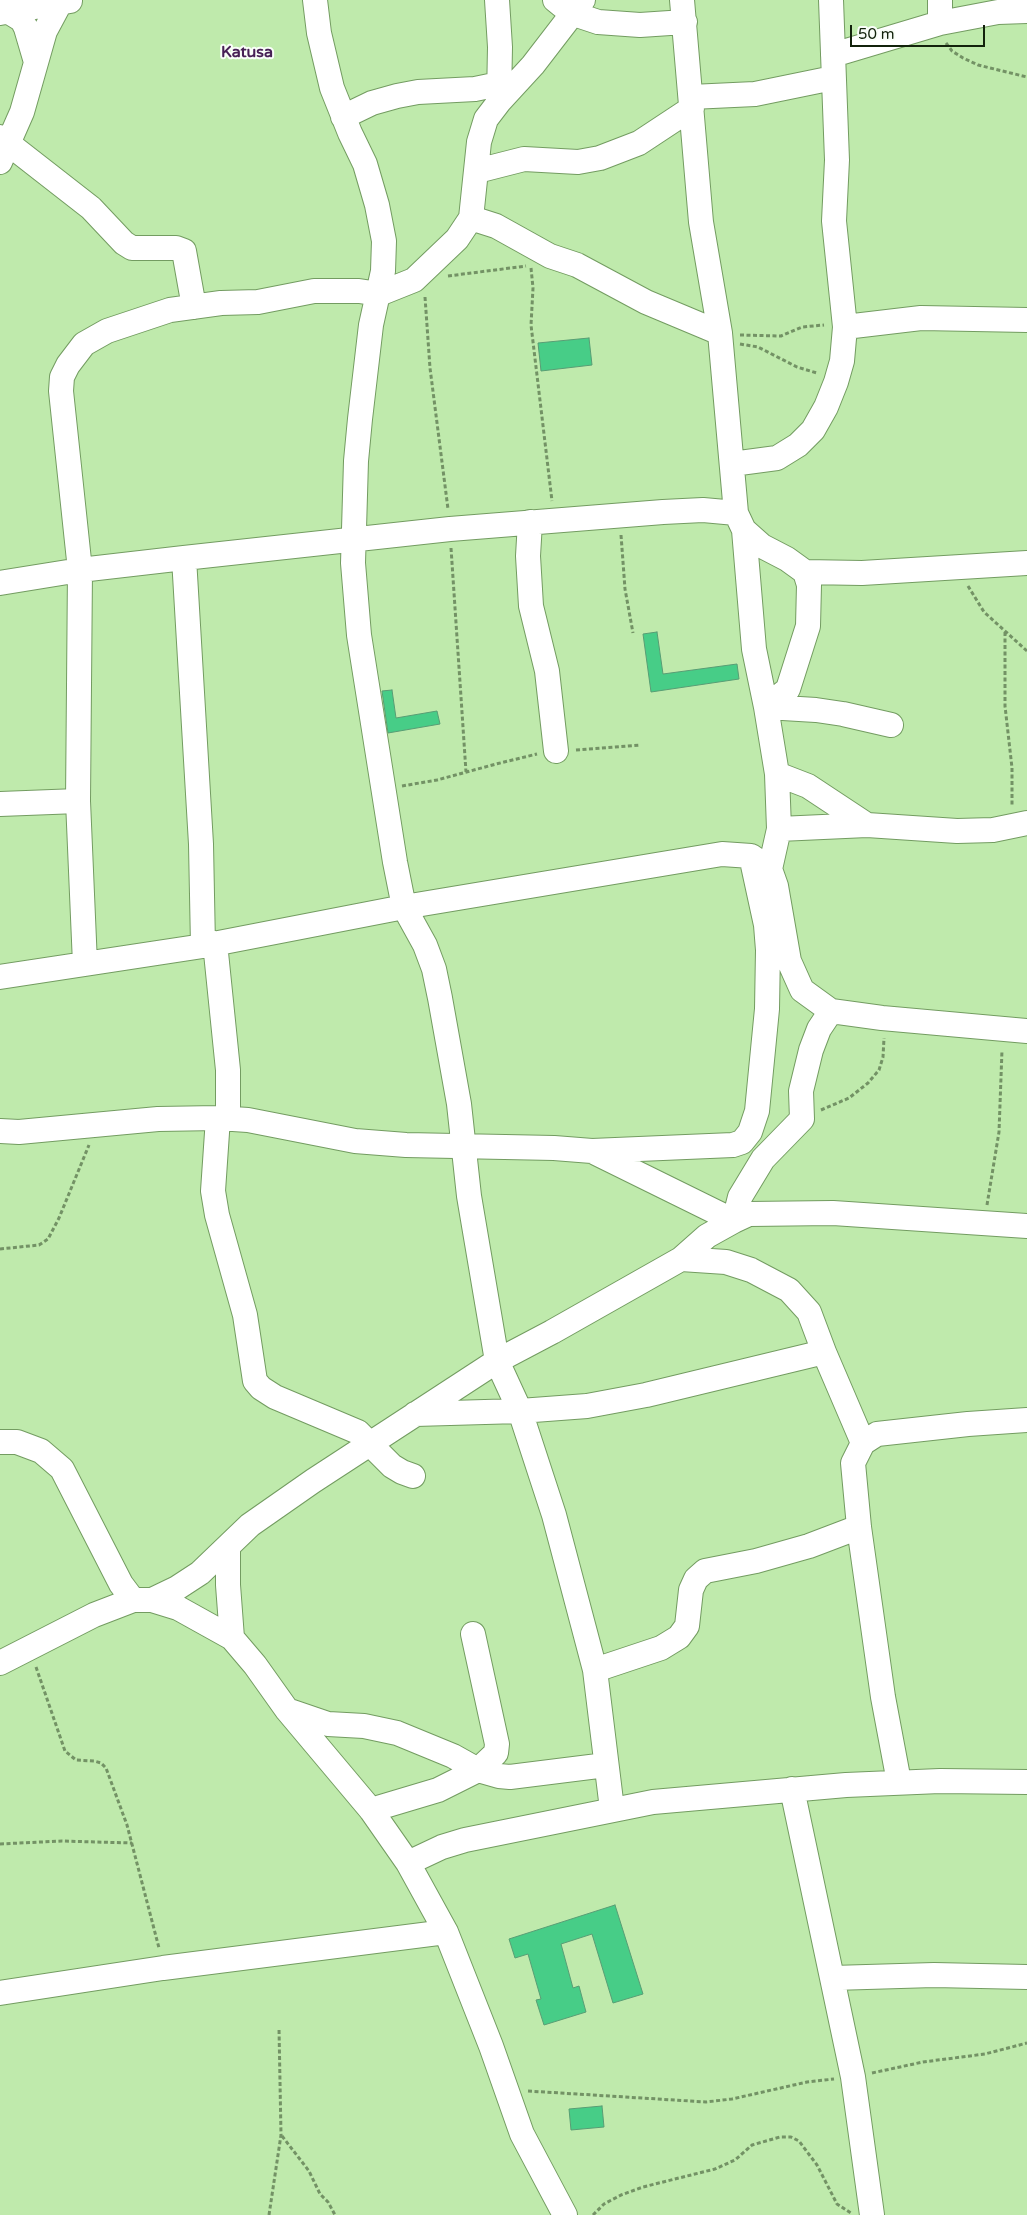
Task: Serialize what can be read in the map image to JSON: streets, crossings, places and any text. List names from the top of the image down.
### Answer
{
  "districts": ["Katusa"],
  "scale_bar": "50 m"
}
